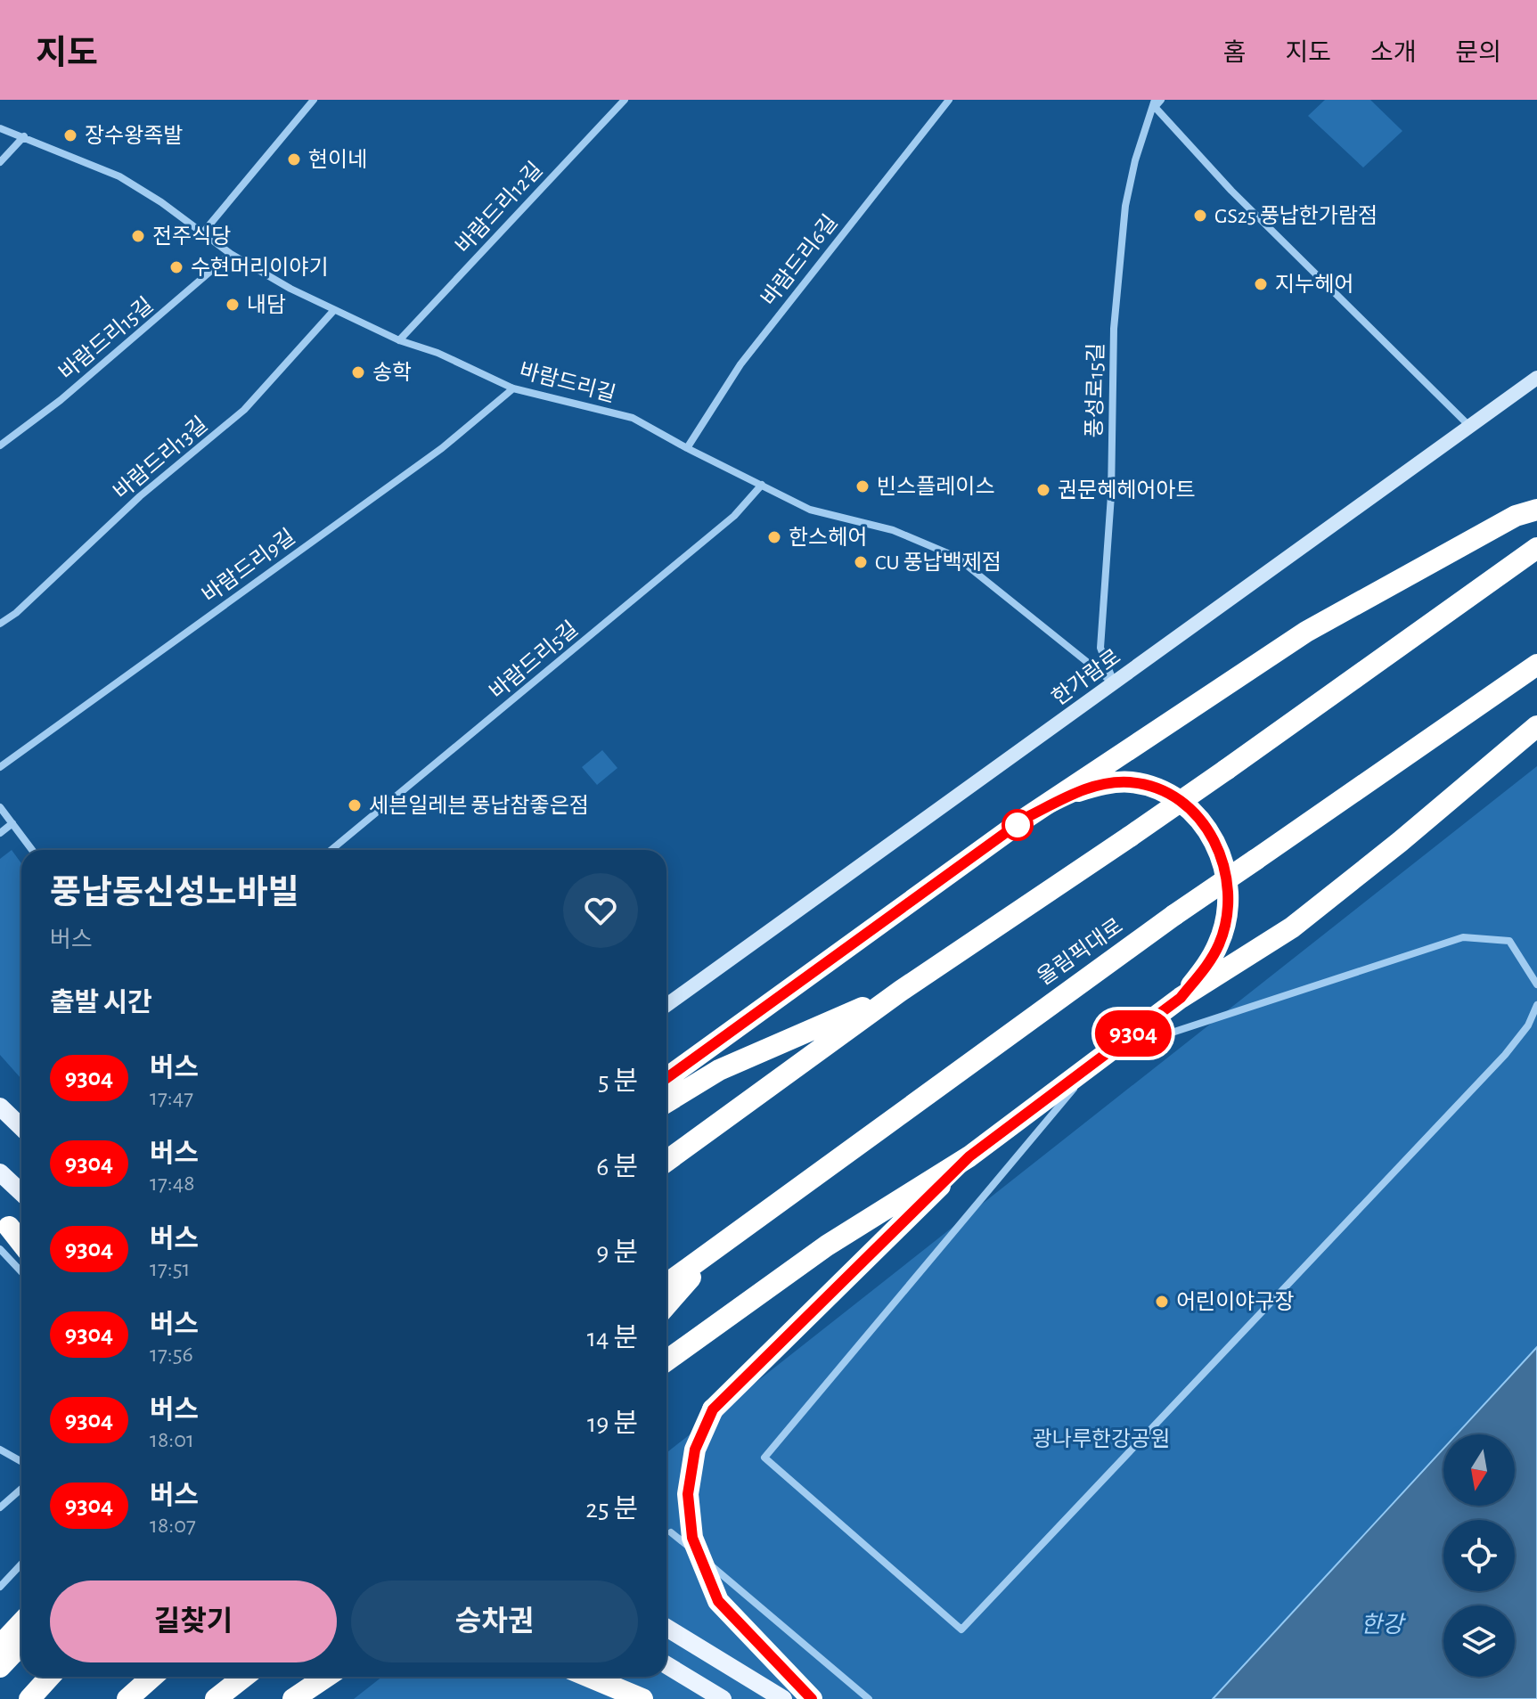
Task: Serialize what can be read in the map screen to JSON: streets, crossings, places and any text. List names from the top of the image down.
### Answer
{
  "streets": {
    "highway": ["올림픽대로"],
    "street": [
      "바람드리12길",
      "바람드리6길",
      "바람드리15길",
      "바람드리길",
      "풍성로15길",
      "바람드리13길",
      "바람드리9길",
      "바람드리5길",
      "한가람로"
    ]
  },
  "crossings": [
    ["바람드리12길", "바람드리길"],
    ["바람드리6길", "바람드리길"],
    ["바람드리15길", "바람드리길"],
    ["바람드리길", "풍성로15길"],
    ["바람드리길", "바람드리13길"],
    ["바람드리길", "바람드리9길"],
    ["바람드리길", "바람드리5길"],
    ["바람드리길", "한가람로"],
    ["풍성로15길", "한가람로"]
  ],
  "water": ["한강"],
  "parks": ["광나루한강공원"],
  "places": [
    "장수왕족발",
    "현이네",
    "GS25 풍납한가람점",
    "전주식당",
    "수현머리이야기",
    "지누헤어",
    "내담",
    "송학",
    "빈스플레이스",
    "권문혜헤어아트",
    "한스헤어",
    "CU 풍납백제점",
    "세븐일레븐 풍납참좋은점",
    "어린이야구장"
  ],
  "lines": ["bus line 9304"],
  "north": "bottom",
  "page": {
    "header": "지도",
    "nav": [
      "홈",
      "지도",
      "소개",
      "문의"
    ],
    "on_map": "9304",
    "heading": [
      ["풍납동신성노바빌", "버스"],
      "출발 시간"
    ],
    "list": [
      {
        "mark": "9304",
        "name": "버스",
        "note": "17:47",
        "value": "5 분"
      },
      {
        "mark": "9304",
        "name": "버스",
        "note": "17:48",
        "value": "6 분"
      },
      {
        "mark": "9304",
        "name": "버스",
        "note": "17:51",
        "value": "9 분"
      },
      {
        "mark": "9304",
        "name": "버스",
        "note": "17:56",
        "value": "14 분"
      },
      {
        "mark": "9304",
        "name": "버스",
        "note": "18:01",
        "value": "19 분"
      },
      {
        "mark": "9304",
        "name": "버스",
        "note": "18:07",
        "value": "25 분"
      }
    ],
    "buttons": ["길찾기", "승차권"]
  }
}
